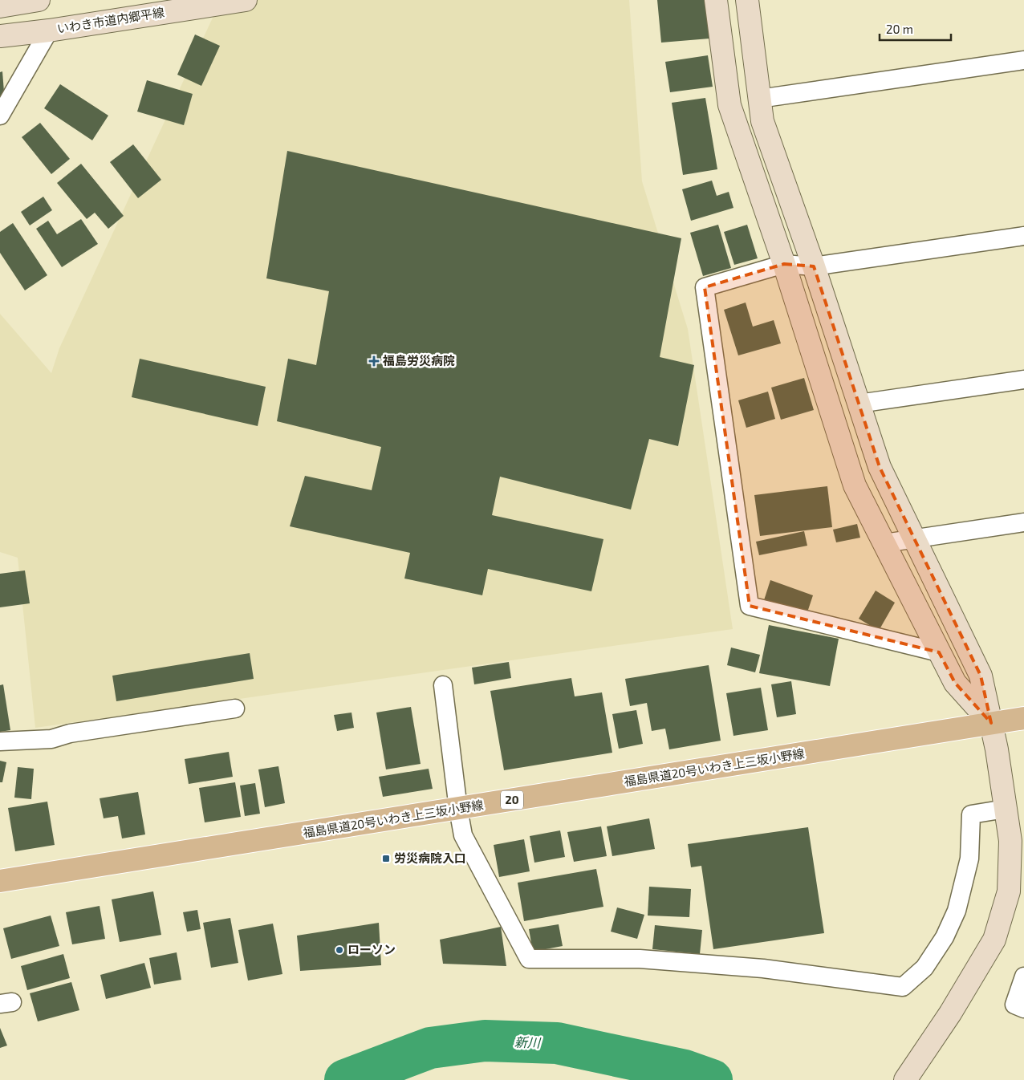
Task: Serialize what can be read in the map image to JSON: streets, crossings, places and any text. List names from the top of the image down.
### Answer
{
  "streets": {
    "main road": ["福島県道20号いわき上三坂小野線", "20"],
    "street": ["いわき市道内郷平線"]
  },
  "water": ["新川"],
  "places": {
    "health": ["福島労災病院"],
    "transit": ["労災病院入口"],
    "other": ["ローソン"]
  },
  "scale_bar": "20 m"
}
